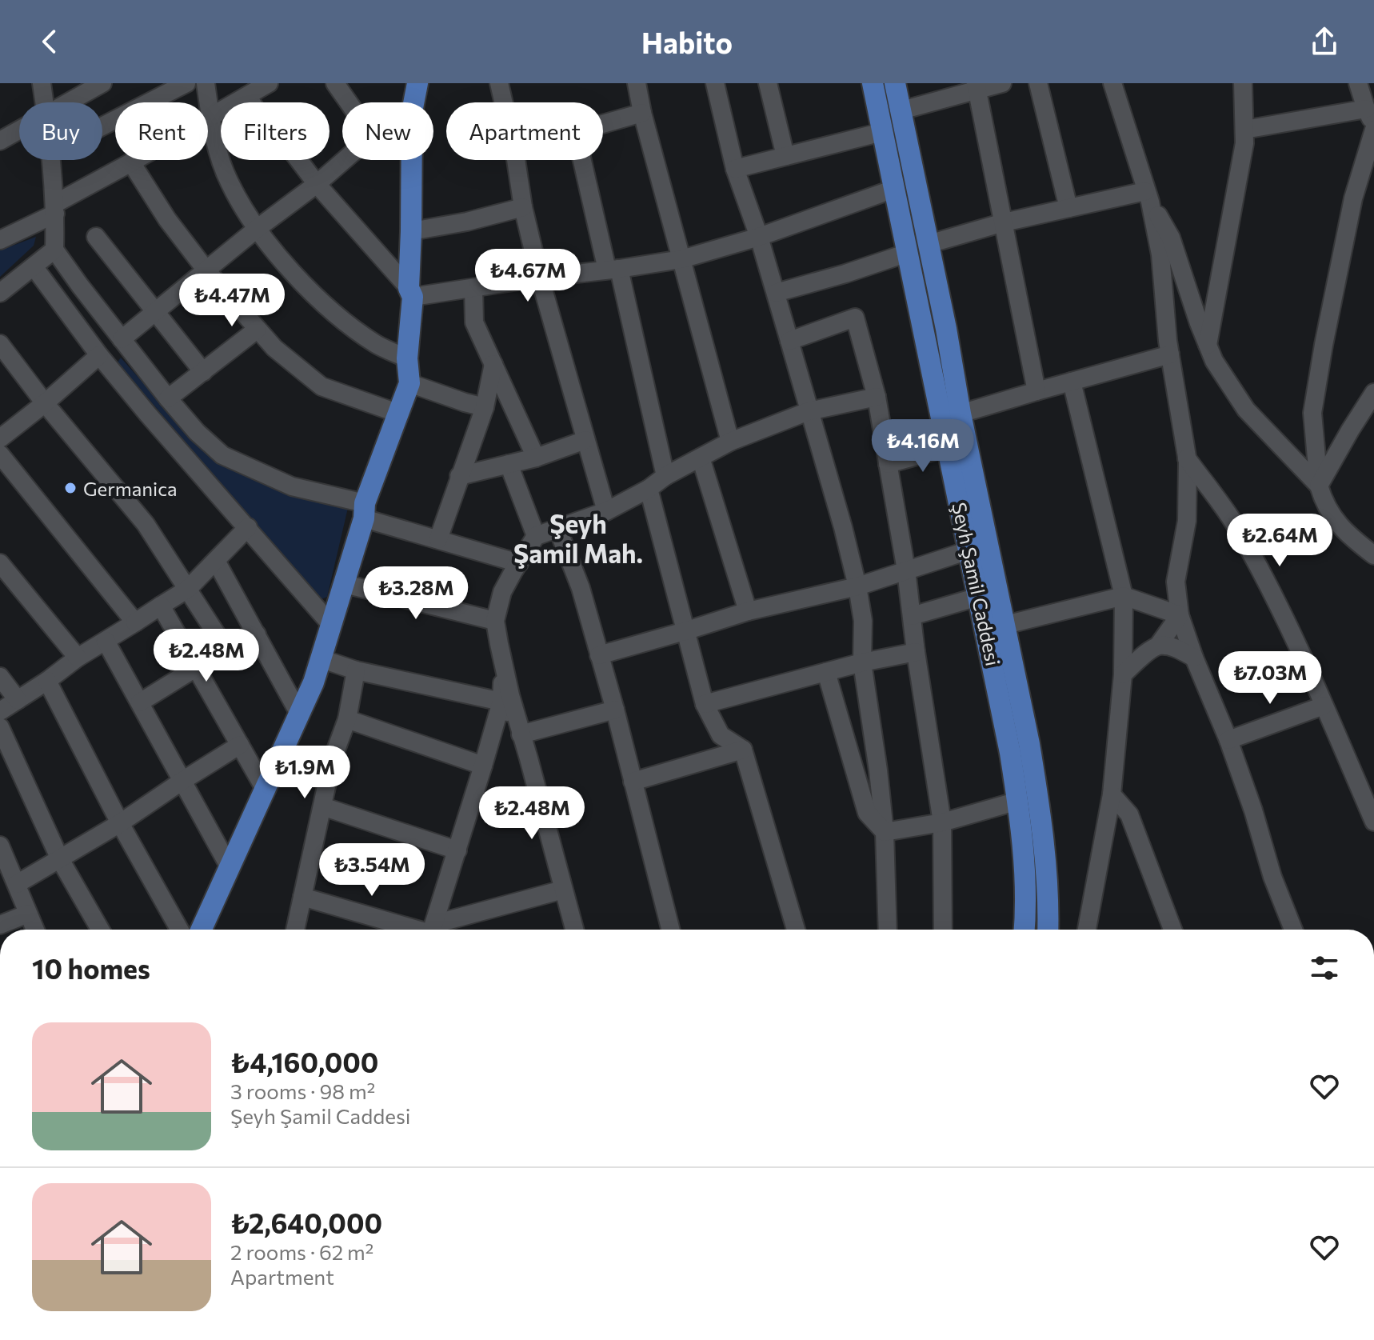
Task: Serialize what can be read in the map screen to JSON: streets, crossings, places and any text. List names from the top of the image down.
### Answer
{
  "streets": {
    "main road": ["Şeyh Şamil Caddesi"]
  },
  "districts": ["Şeyh Şamil Mah."],
  "places": ["Germanica"],
  "page": {
    "header": "Habito",
    "chip": [
      "Buy",
      "Rent",
      "Filters",
      "New",
      "Apartment"
    ],
    "price": [
      "₺4.67M",
      "₺4.47M",
      "₺4.16M",
      "₺2.64M",
      "₺3.28M",
      "₺2.48M",
      "₺7.03M",
      "₺1.9M",
      "₺2.48M",
      "₺3.54M"
    ],
    "heading": "10 homes",
    "list": [
      {
        "name": "₺4,160,000",
        "note": "3 rooms · 98 m² · Şeyh Şamil Caddesi"
      },
      {
        "name": "₺2,640,000",
        "note": "2 rooms · 62 m² · Apartment"
      }
    ]
  }
}
